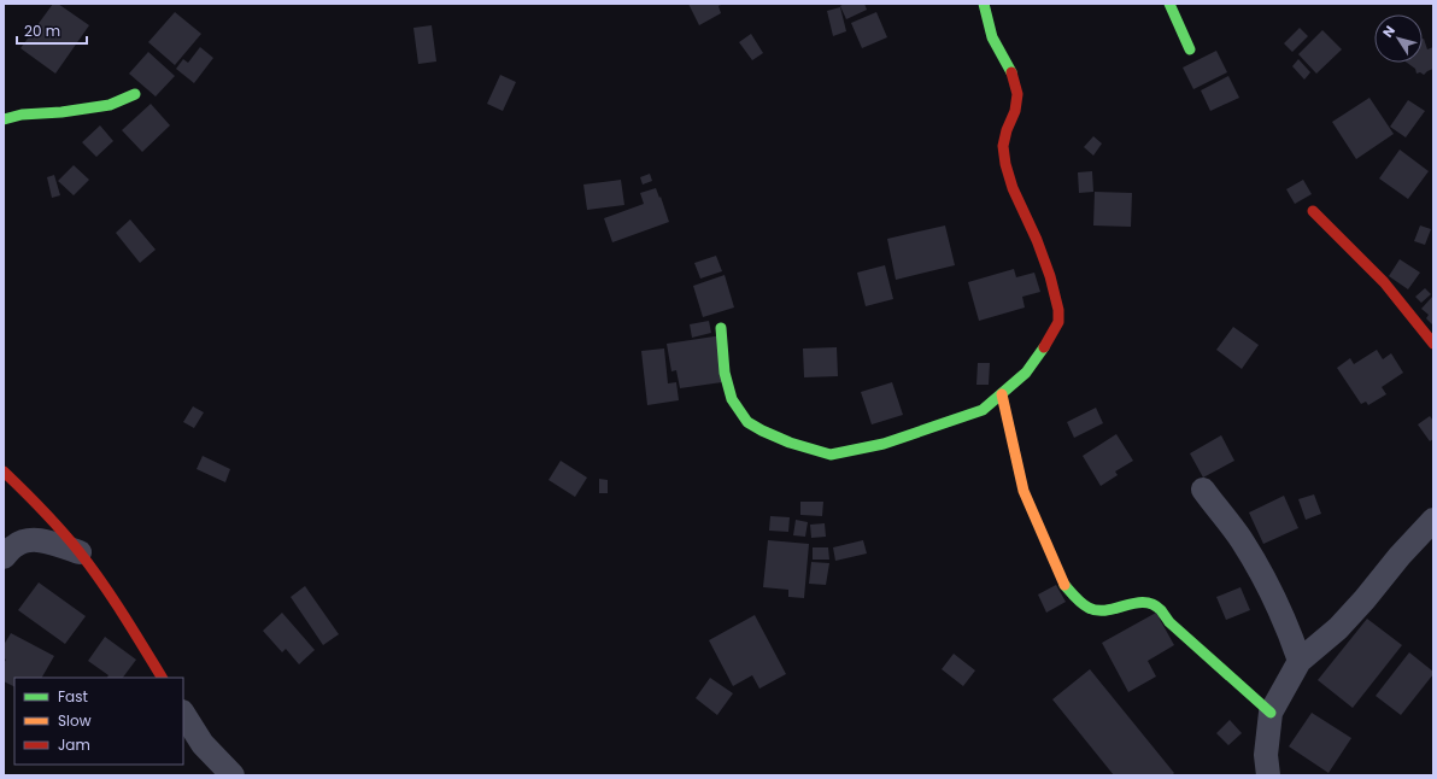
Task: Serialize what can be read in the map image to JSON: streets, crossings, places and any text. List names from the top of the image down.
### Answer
{
  "legend": ["Fast", "Slow", "Jam"],
  "scale_bar": "20 m",
  "north": "top left"
}
